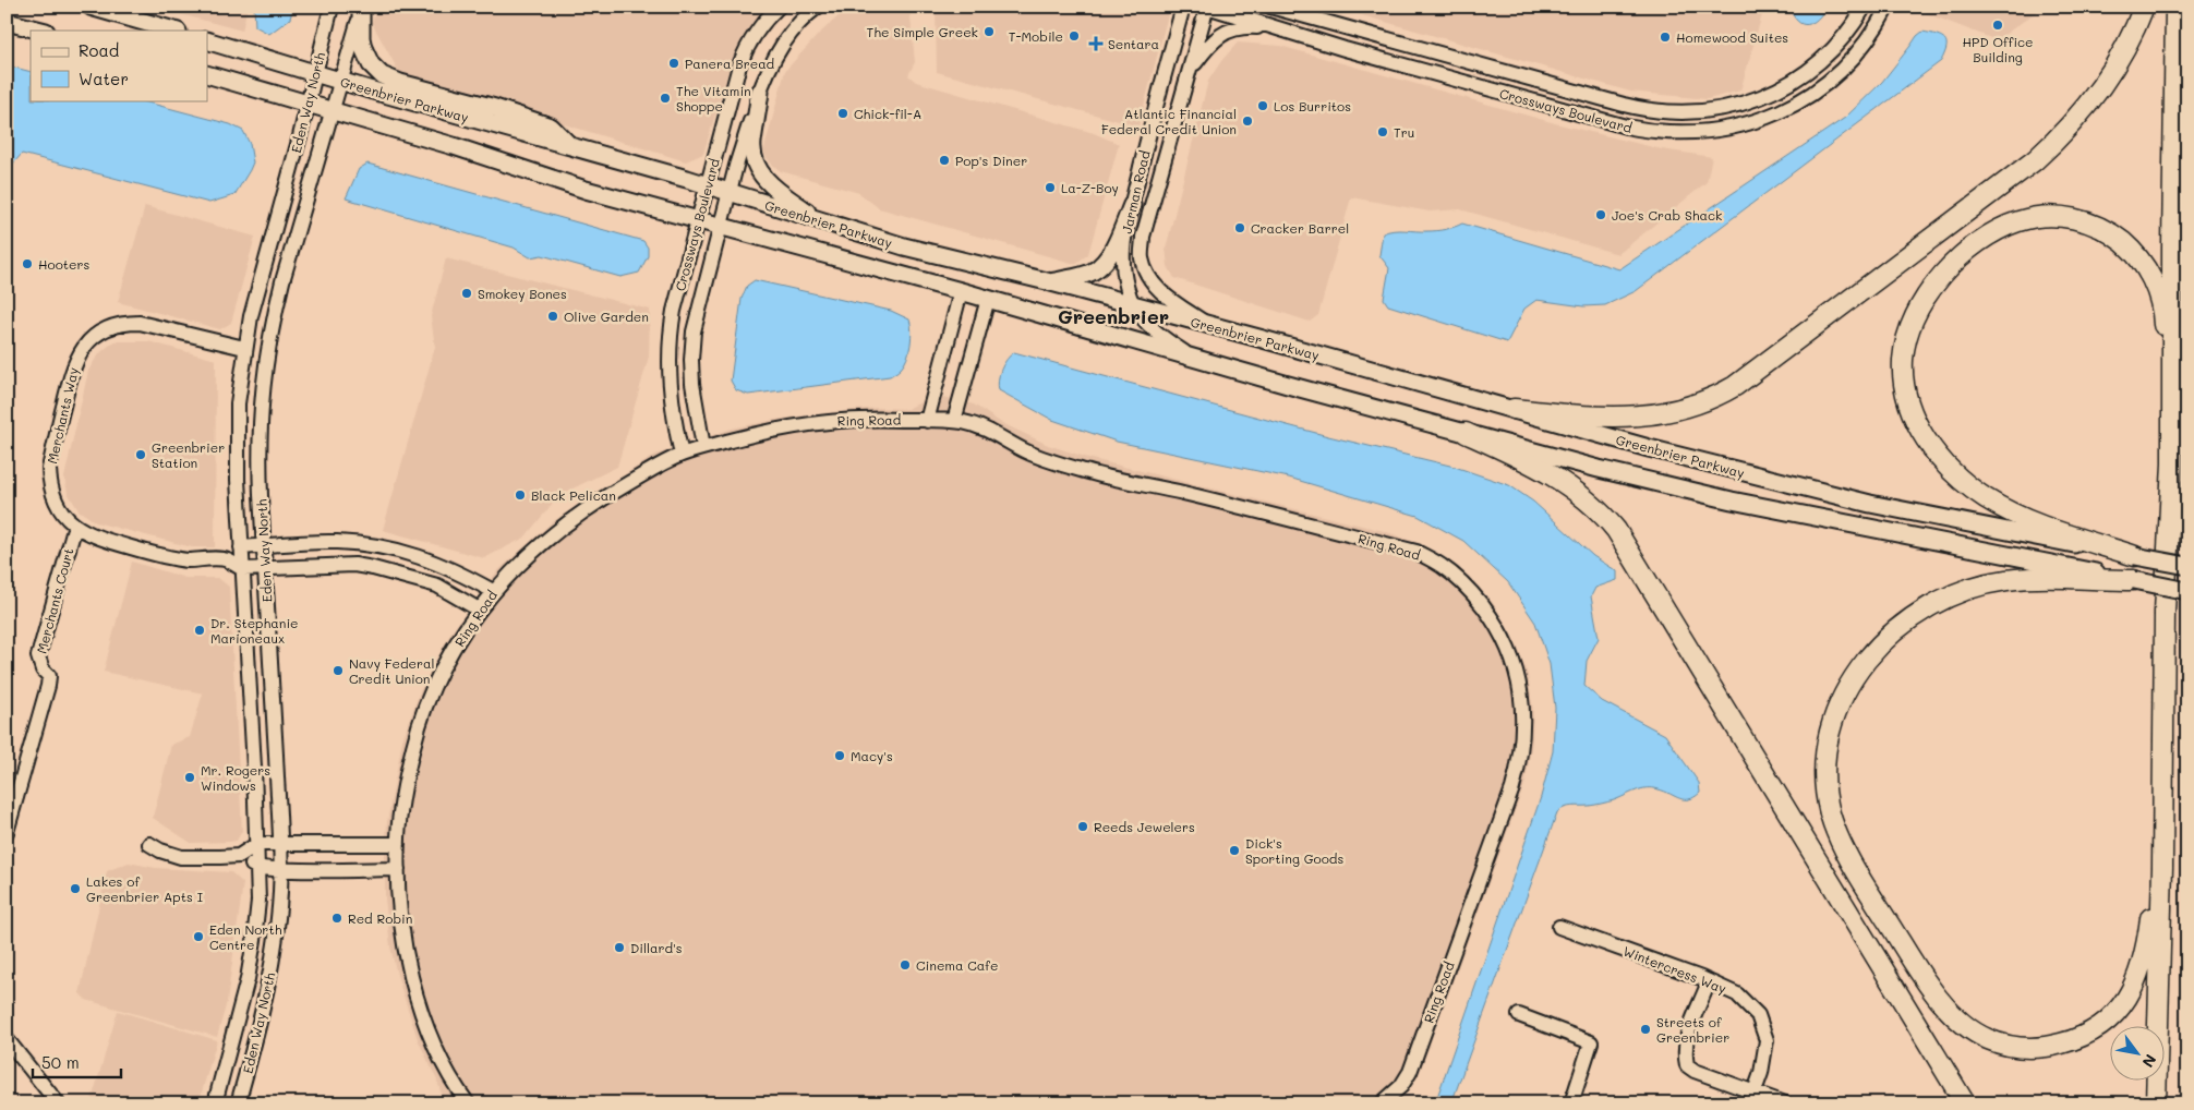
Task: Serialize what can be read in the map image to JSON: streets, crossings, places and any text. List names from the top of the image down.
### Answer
{
  "streets": {
    "main road": ["Greenbrier Parkway"],
    "street": [
      "Eden Way North",
      "Crossways Boulevard",
      "Jarman Road",
      "Merchants Way",
      "Ring Road",
      "Merchants Court",
      "Wintercress Way"
    ]
  },
  "crossings": [
    ["Greenbrier Parkway", "Eden Way North"],
    ["Greenbrier Parkway", "Crossways Boulevard"],
    ["Greenbrier Parkway", "Jarman Road"],
    ["Eden Way North", "Merchants Way"],
    ["Crossways Boulevard", "Jarman Road"],
    ["Crossways Boulevard", "Ring Road"],
    ["Merchants Way", "Merchants Court"]
  ],
  "districts": ["Greenbrier"],
  "places": {
    "other": [
      "HPD Office Building",
      "The Simple Greek",
      "T-Mobile",
      "Homewood Suites",
      "Panera Bread",
      "The Vitamin Shoppe",
      "Los Burritos",
      "Chick-fil-A",
      "Atlantic Financial Federal Credit Union",
      "Tru",
      "Pop's Diner",
      "La-Z-Boy",
      "Joe's Crab Shack",
      "Cracker Barrel",
      "Hooters",
      "Smokey Bones",
      "Olive Garden",
      "Greenbrier Station",
      "Black Pelican",
      "Dr. Stephanie Marioneaux",
      "Navy Federal Credit Union",
      "Macy's",
      "Mr. Rogers Windows",
      "Reeds Jewelers",
      "Dick's Sporting Goods",
      "Lakes of Greenbrier Apts I",
      "Red Robin",
      "Eden North Centre",
      "Dillard's",
      "Cinema Cafe",
      "Streets of Greenbrier"
    ],
    "health": ["Sentara"]
  },
  "legend": ["Road", "Water"],
  "scale_bar": "50 m",
  "north": "bottom right"
}
